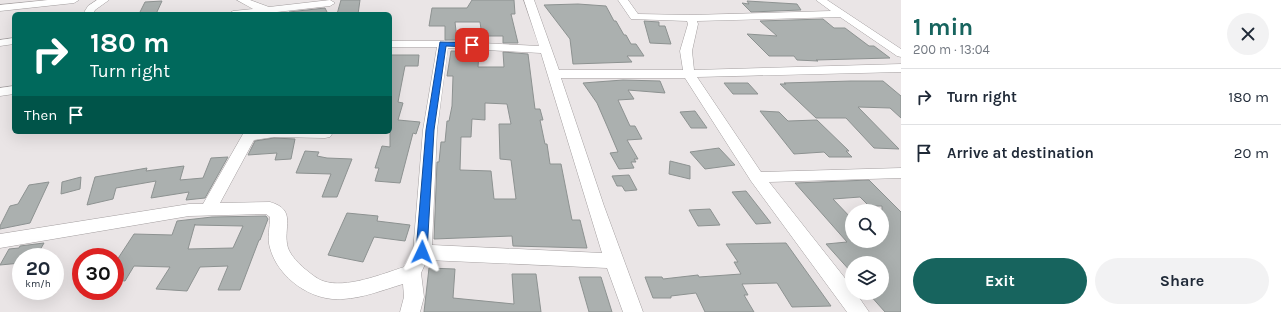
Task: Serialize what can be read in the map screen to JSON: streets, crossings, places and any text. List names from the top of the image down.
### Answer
{
  "page": {
    "heading": ["1 min", "200 m · 13:04"],
    "turn": ["180 m", "Turn right"],
    "list": [
      {
        "name": "Turn right",
        "value": "180 m"
      },
      {
        "name": "Arrive at destination",
        "value": "20 m"
      }
    ],
    "then": "Then",
    "speed": "20 km/h",
    "limit": "30",
    "buttons": ["Exit", "Share"]
  }
}
